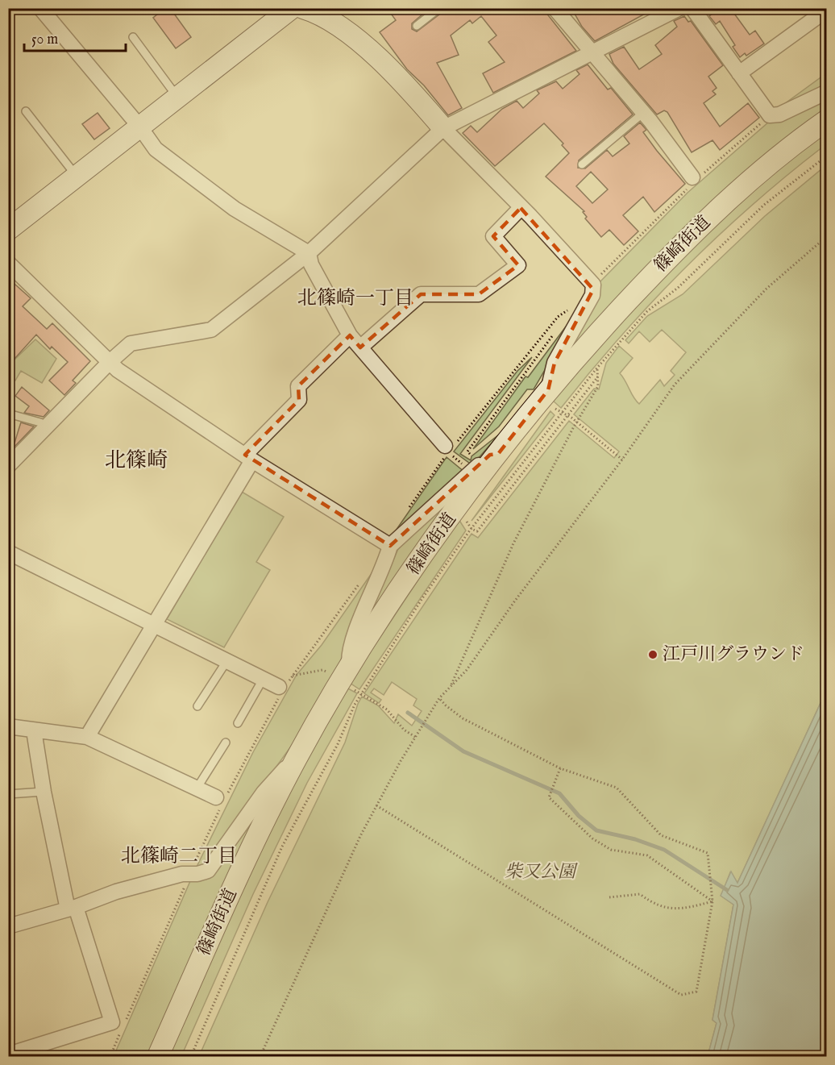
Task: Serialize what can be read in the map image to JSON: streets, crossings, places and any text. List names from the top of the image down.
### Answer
{
  "streets": {
    "main road": ["篠崎街道"]
  },
  "districts": ["北篠崎一丁目", "北篠崎", "北篠崎二丁目"],
  "parks": ["柴又公園"],
  "places": ["江戸川グラウンド"],
  "scale_bar": "50 m"
}
